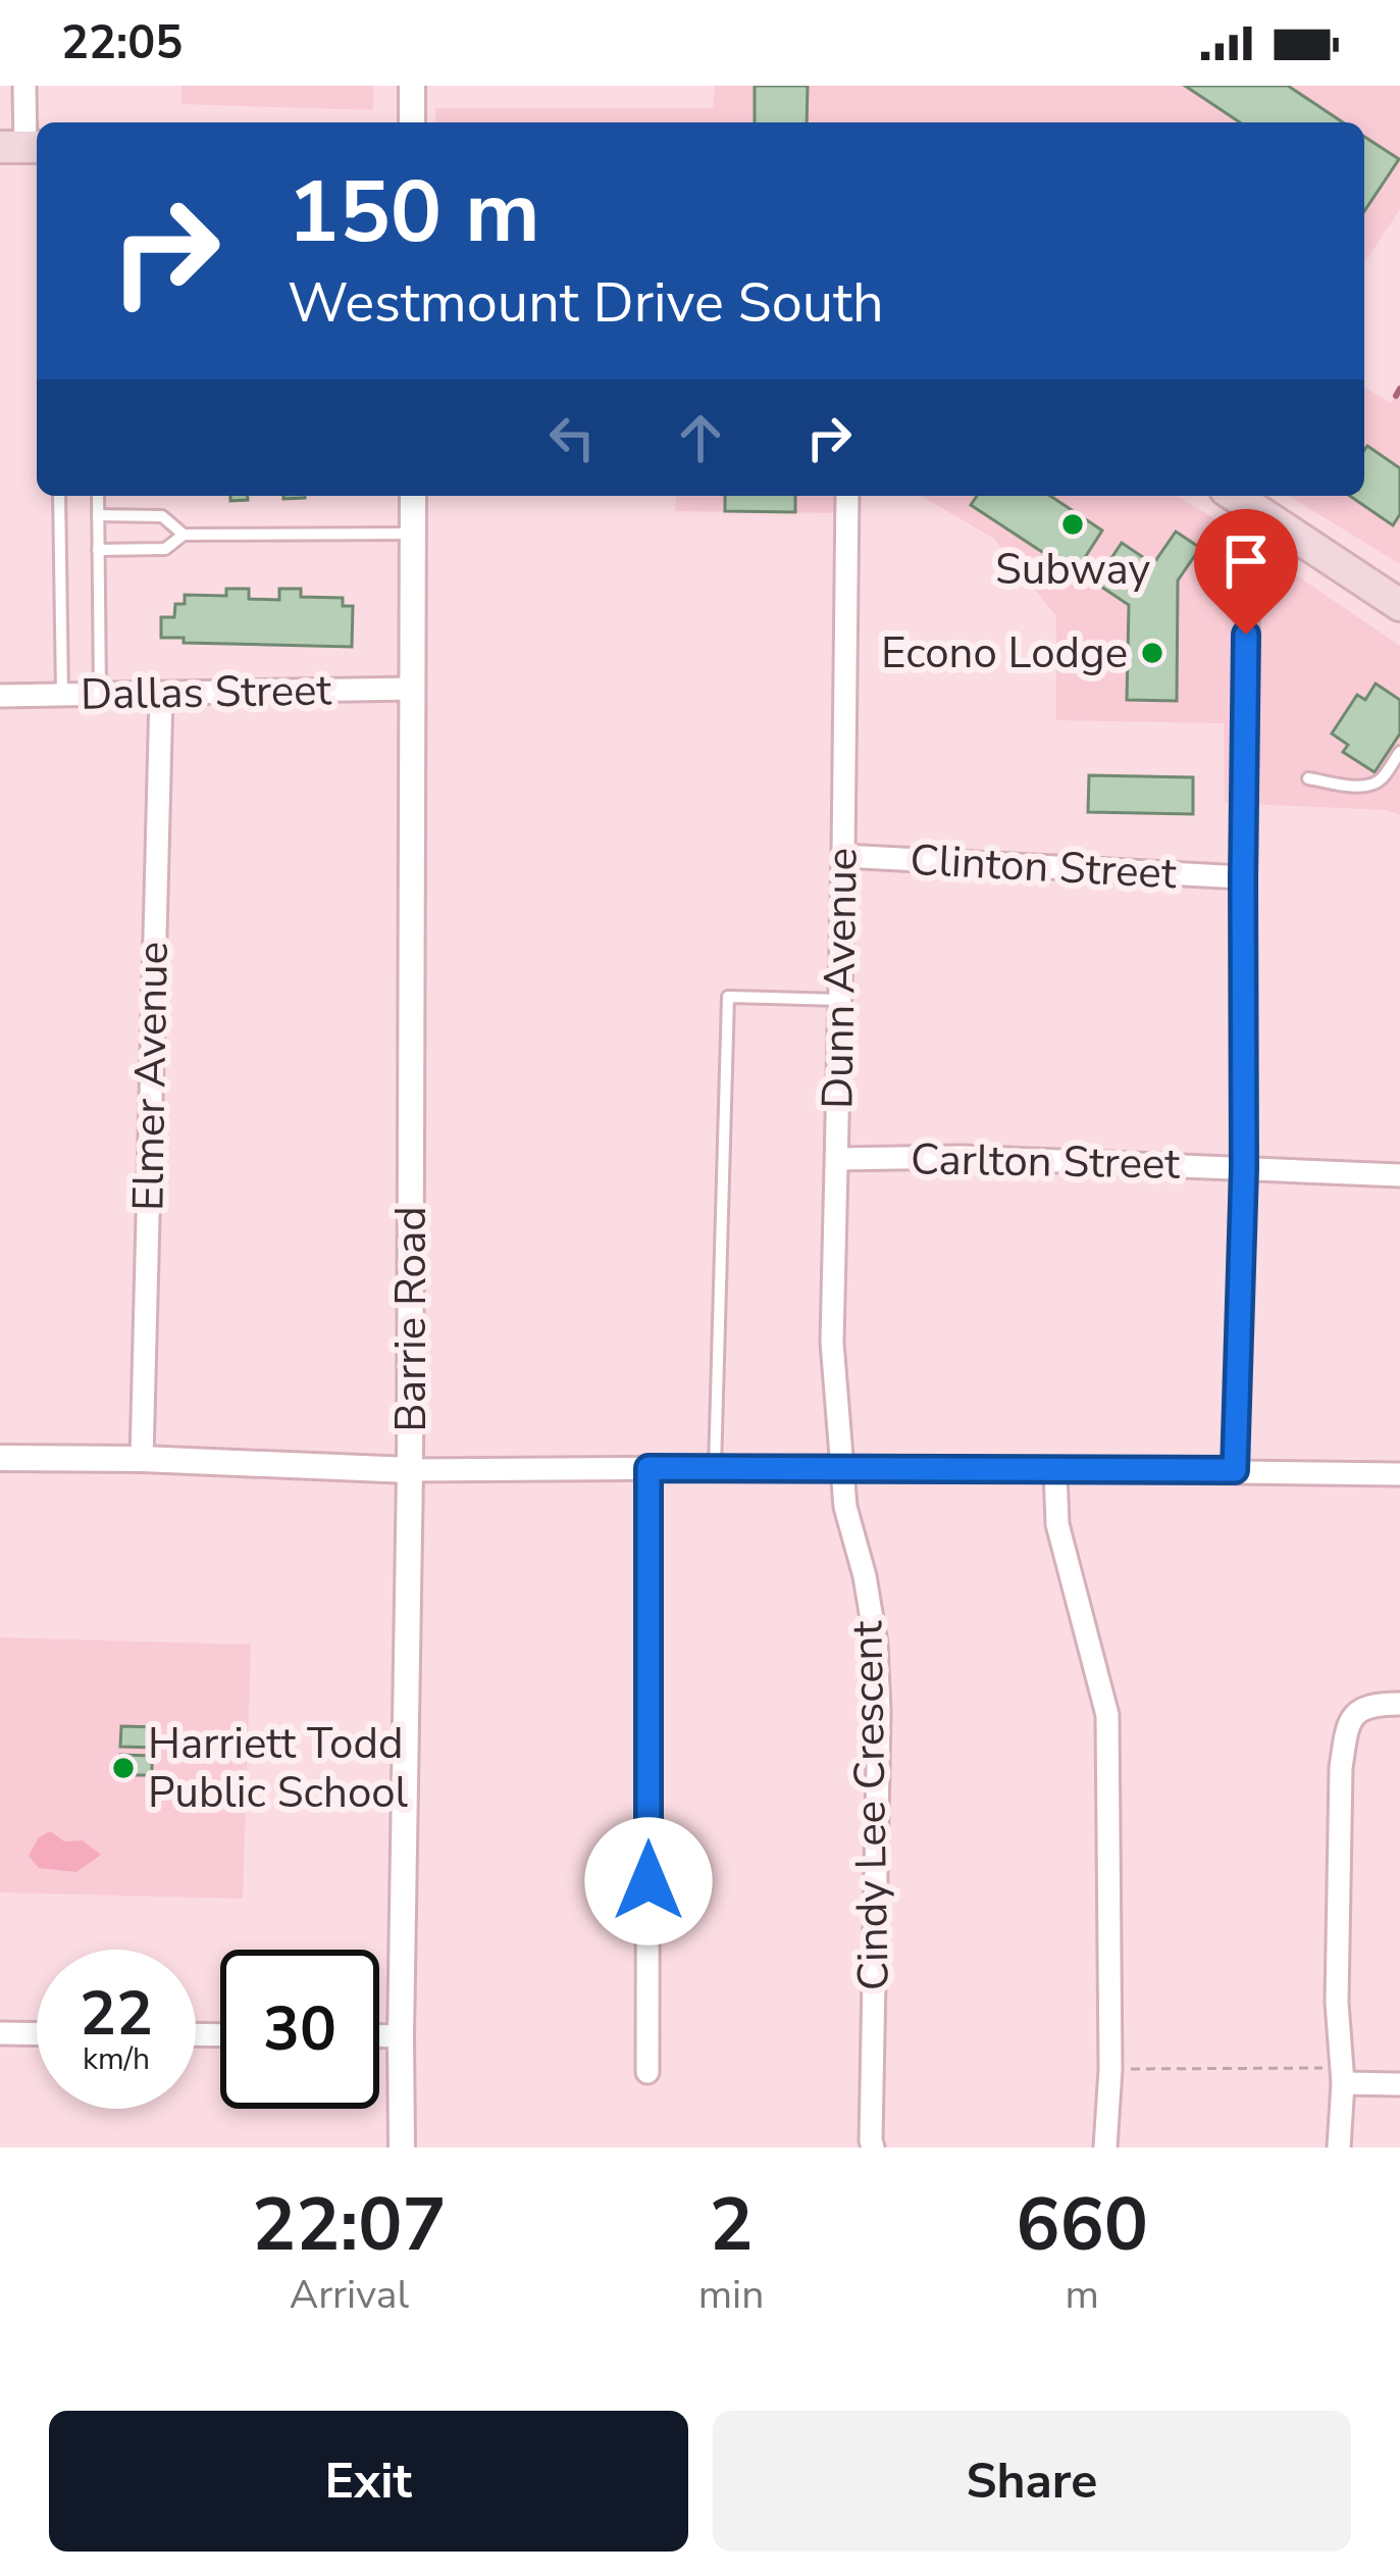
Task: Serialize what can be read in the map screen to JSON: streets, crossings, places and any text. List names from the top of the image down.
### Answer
{
  "streets": {
    "street": [
      "Dallas Street",
      "Clinton Street",
      "Dunn Avenue",
      "Elmer Avenue",
      "Carlton Street",
      "Barrie Road",
      "Cindy Lee Crescent"
    ]
  },
  "crossings": [
    ["Dallas Street", "Elmer Avenue"],
    ["Dallas Street", "Barrie Road"],
    ["Clinton Street", "Dunn Avenue"],
    ["Dunn Avenue", "Carlton Street"],
    ["Dunn Avenue", "Cindy Lee Crescent"]
  ],
  "places": ["Subway", "Econo Lodge", "Harriett Todd Public School"],
  "page": {
    "status": "22:05",
    "turn": ["150 m", "Westmount Drive South"],
    "speed": "22 km/h",
    "limit": "30",
    "eta": [
      "22:07",
      "Arrival",
      "2",
      "min",
      "660",
      "m"
    ],
    "buttons": ["Exit", "Share"]
  }
}
